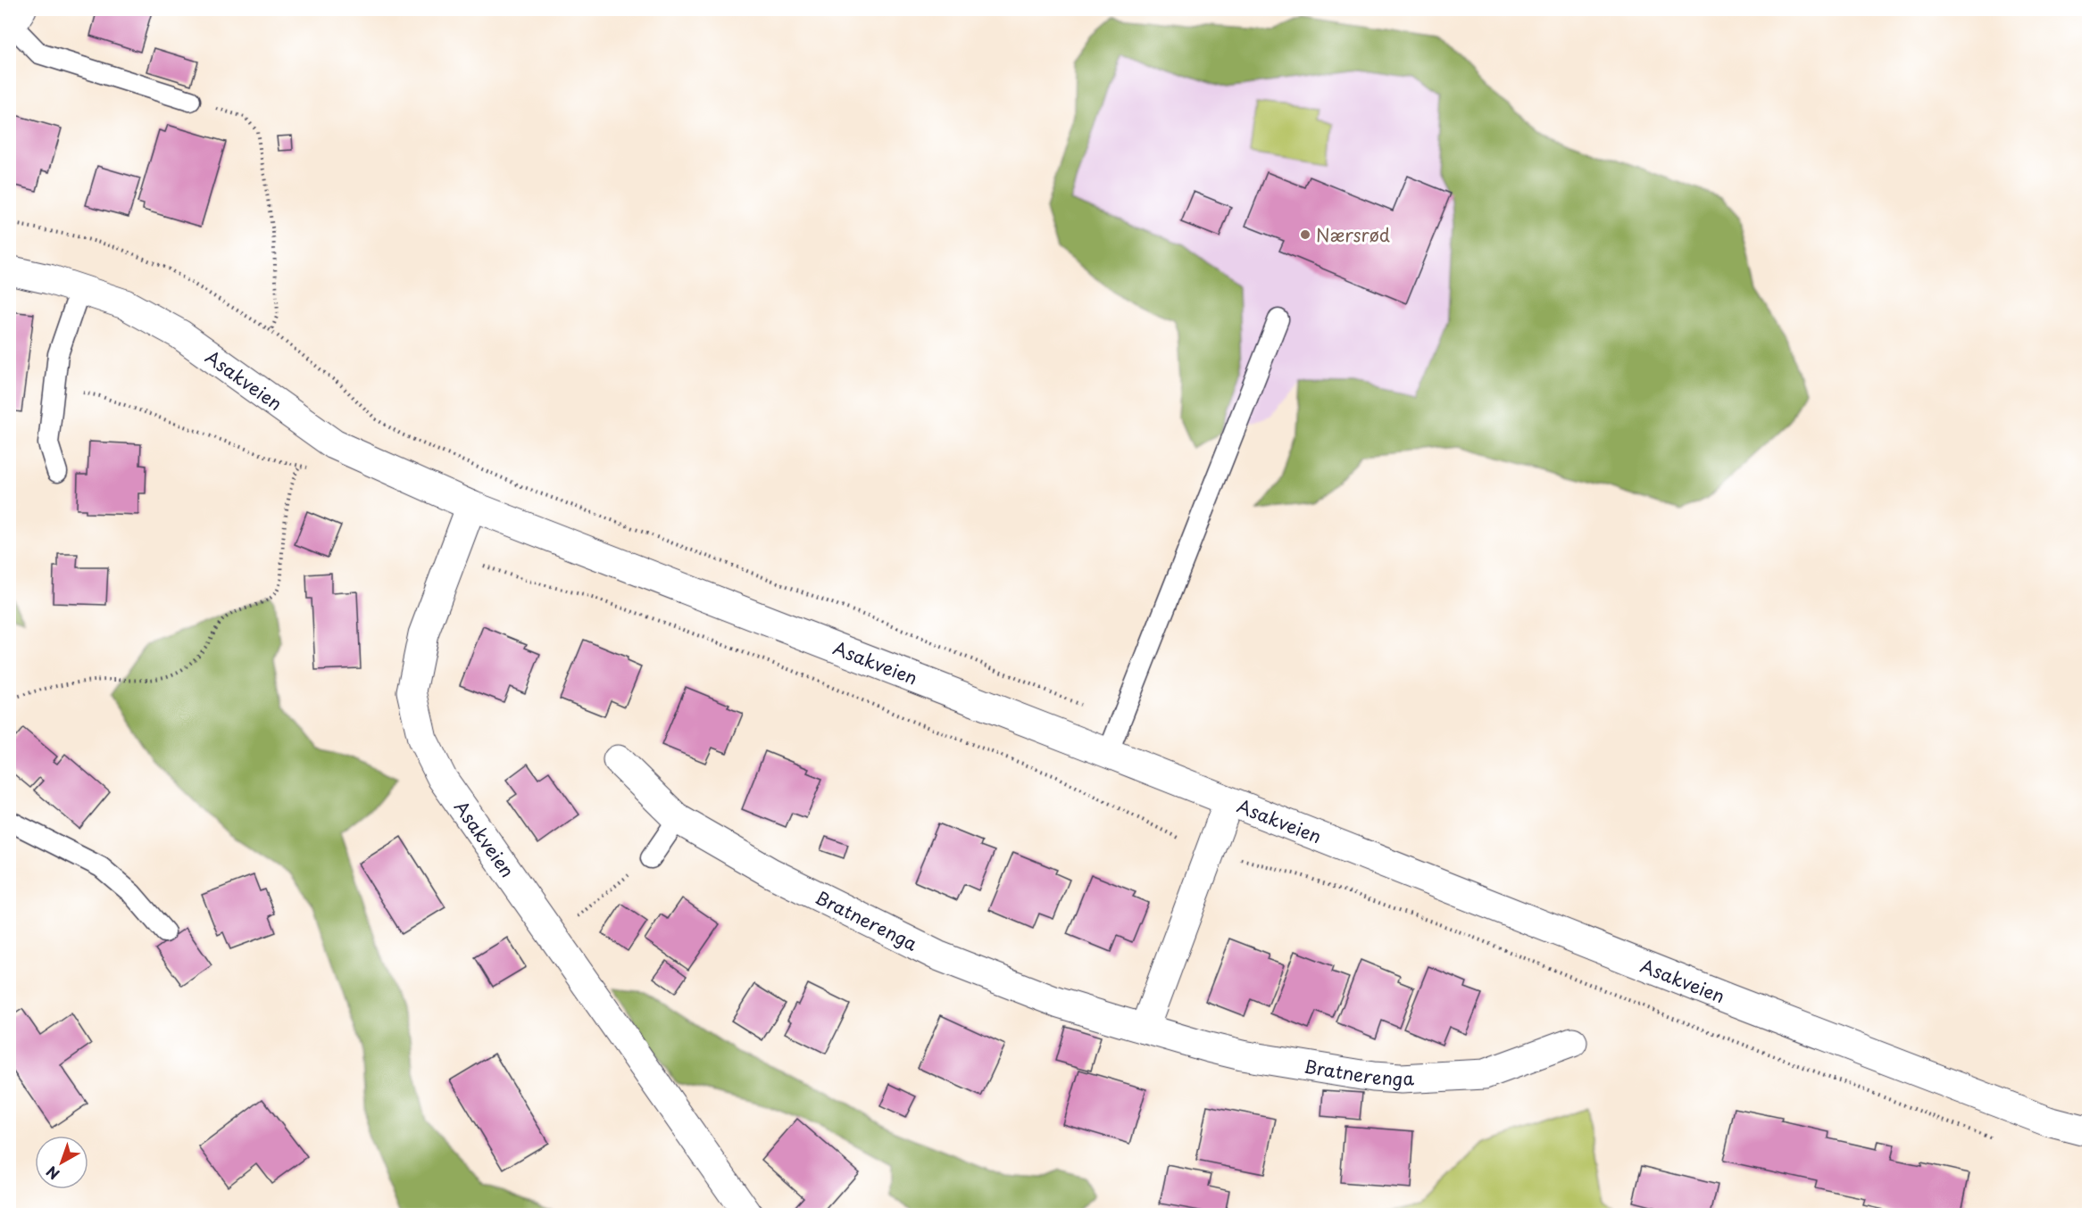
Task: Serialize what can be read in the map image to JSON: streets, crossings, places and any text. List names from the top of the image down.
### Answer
{
  "streets": {
    "main road": ["Asakveien", "Bratnerenga"]
  },
  "places": ["Nærsrød"],
  "north": "bottom left"
}
